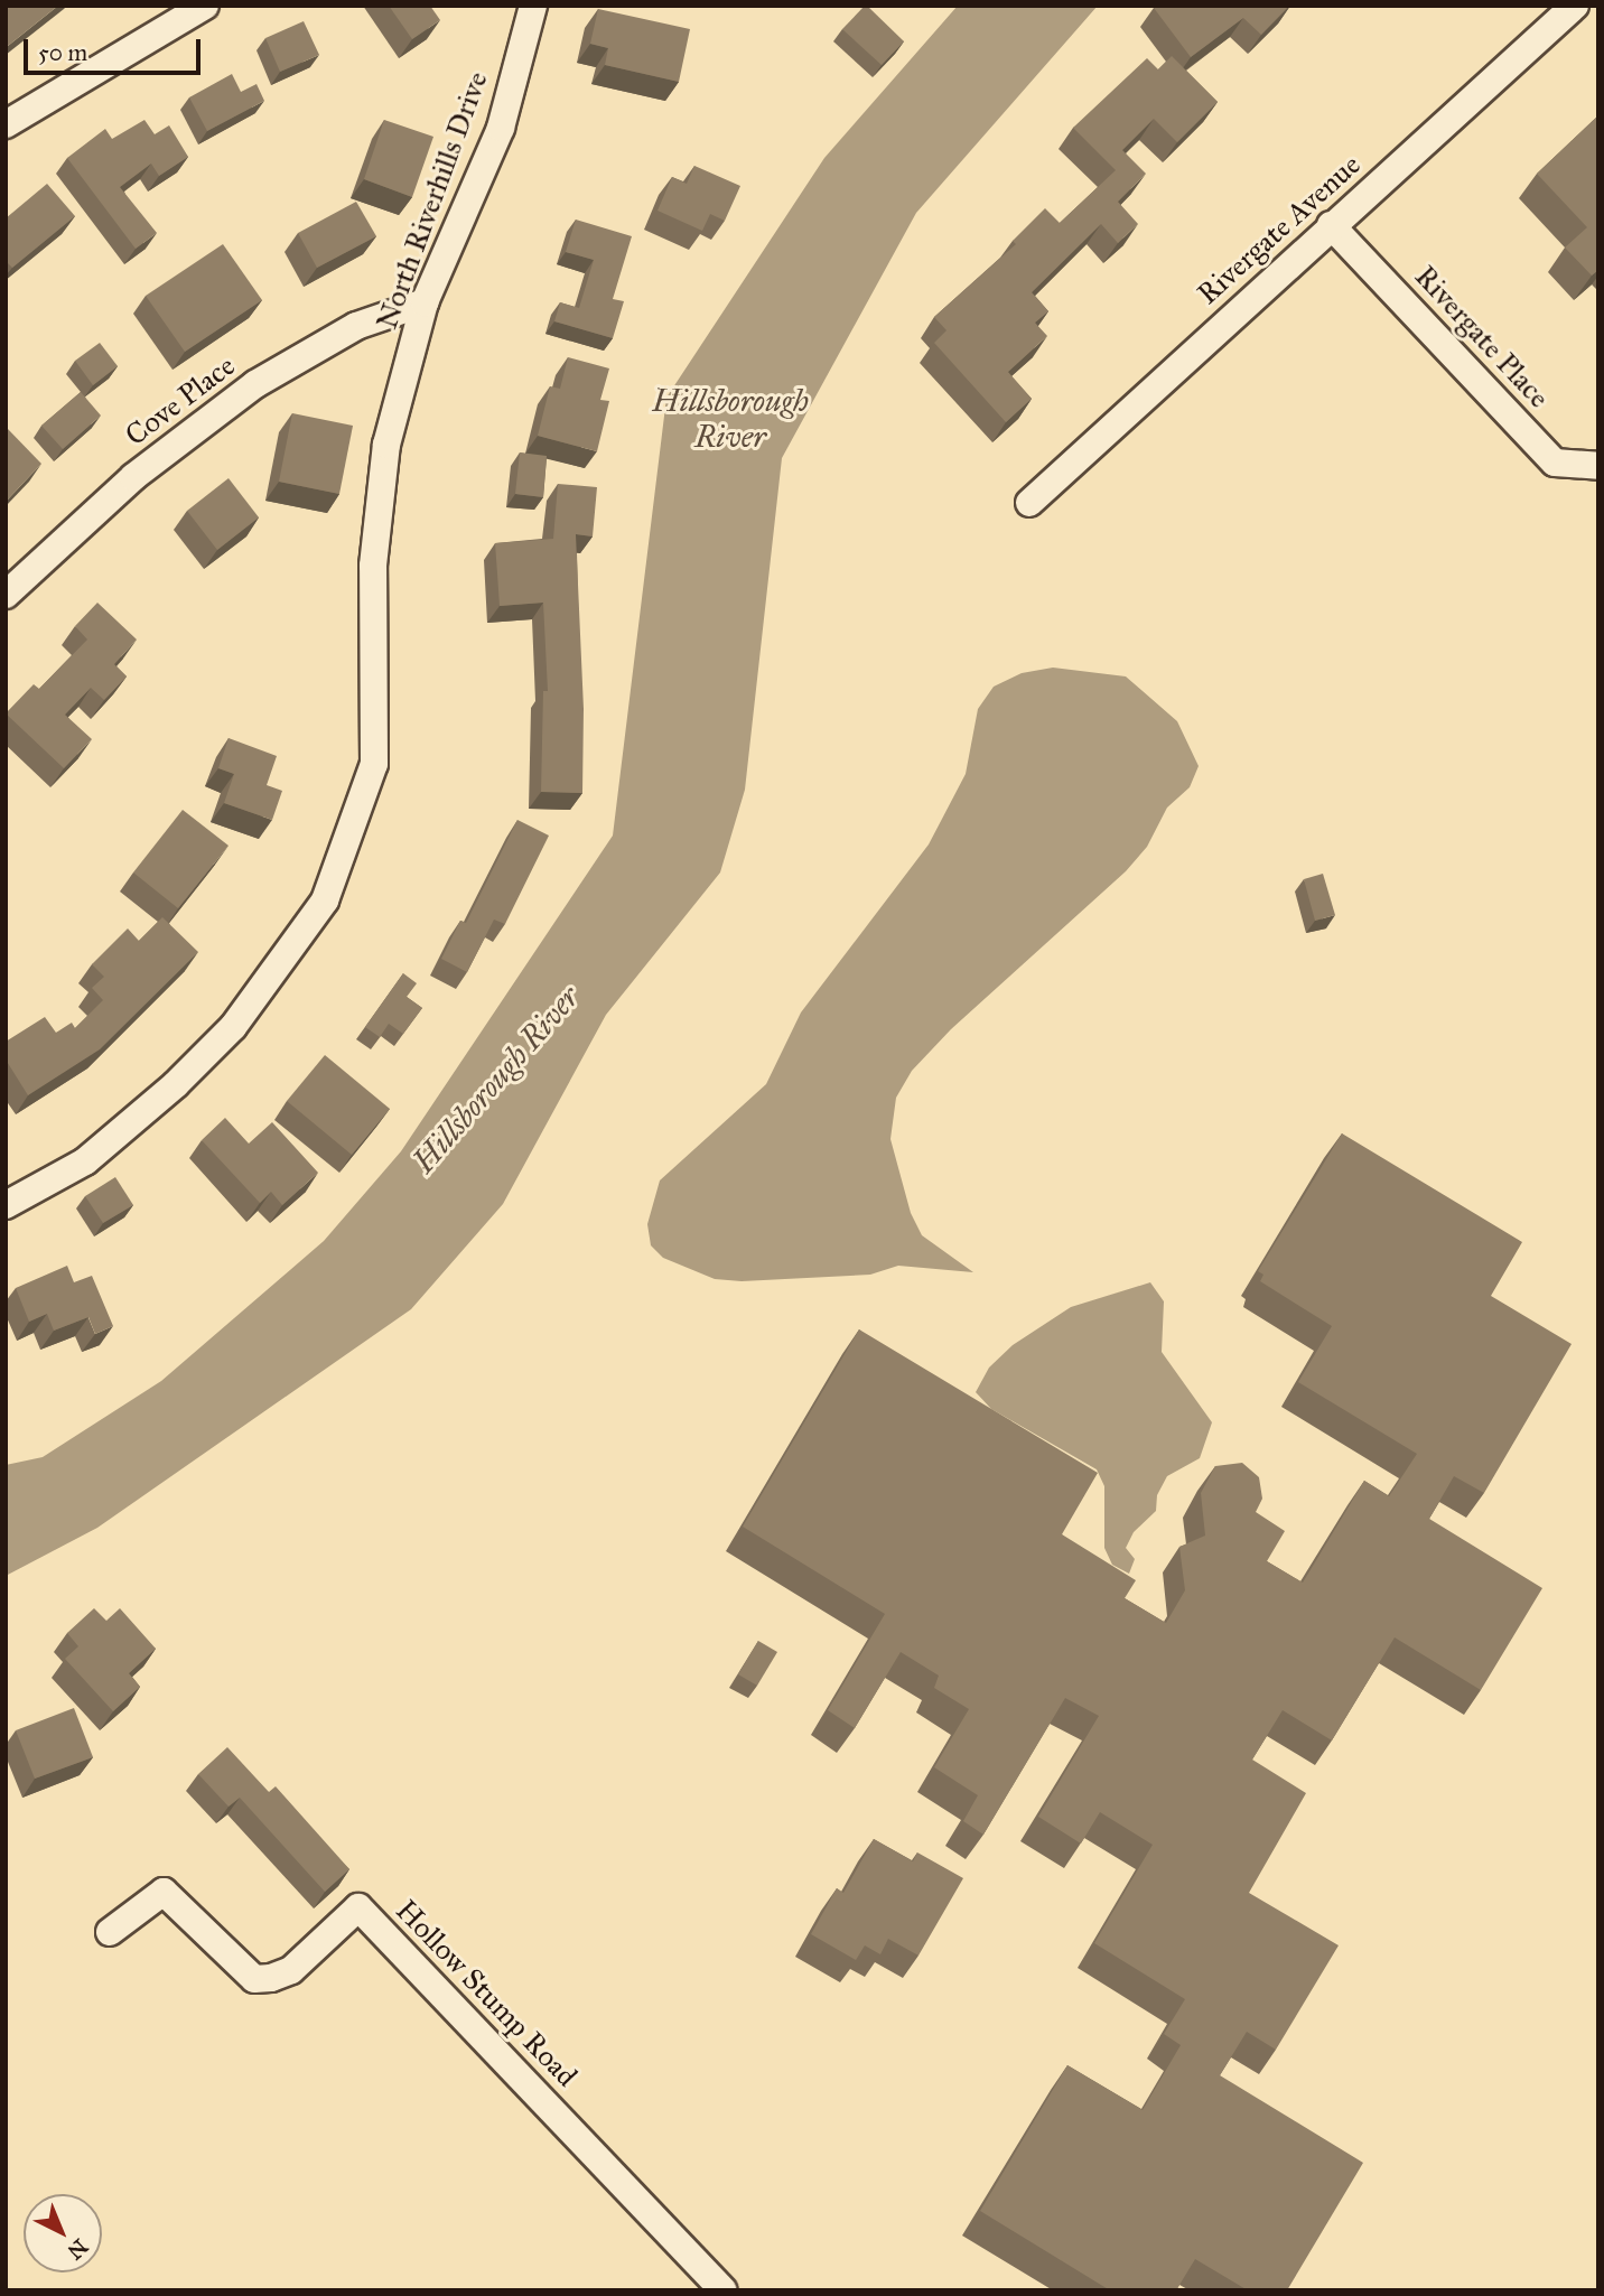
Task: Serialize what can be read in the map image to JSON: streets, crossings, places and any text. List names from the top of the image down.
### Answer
{
  "streets": {
    "street": [
      "North Riverhills Drive",
      "Rivergate Avenue",
      "Rivergate Place",
      "Cove Place",
      "Hollow Stump Road"
    ]
  },
  "crossings": [
    ["North Riverhills Drive", "Cove Place"],
    ["Rivergate Avenue", "Rivergate Place"]
  ],
  "water": ["Hillsborough River"],
  "scale_bar": "50 m",
  "north": "bottom right"
}
